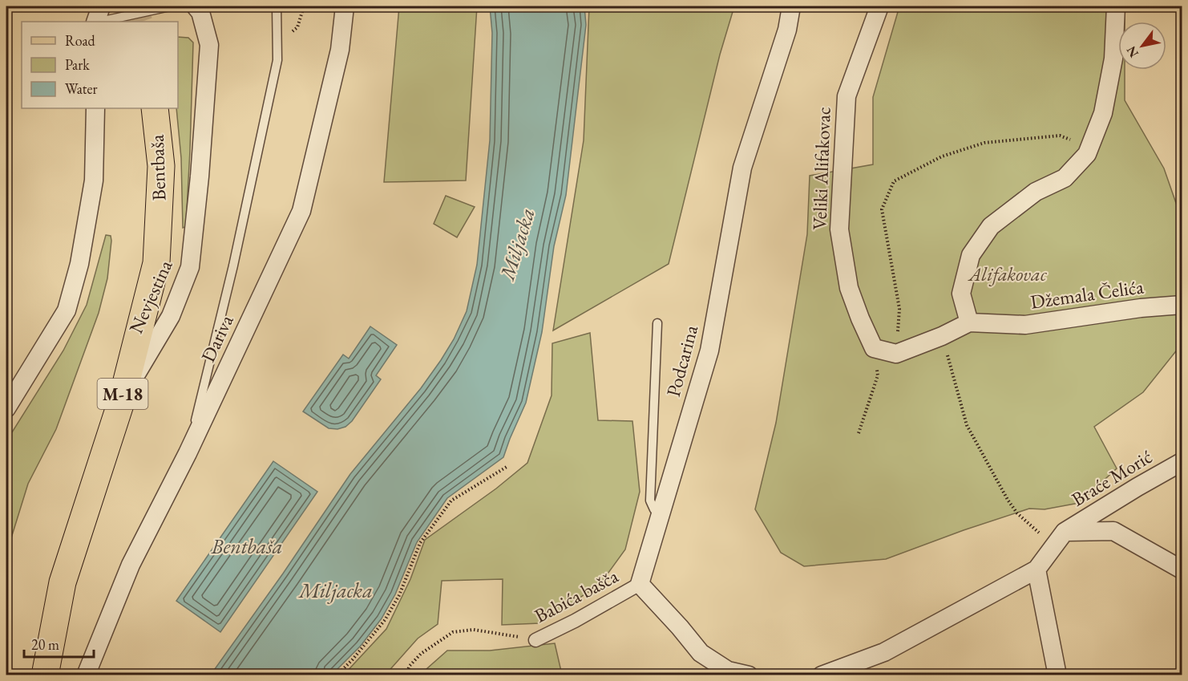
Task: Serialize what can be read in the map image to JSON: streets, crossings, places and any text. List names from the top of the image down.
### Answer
{
  "streets": {
    "main road": ["Bentbaša", "M-18"],
    "street": [
      "Veliki Alifakovac",
      "Džemala Čelića",
      "Nevjestina",
      "Dariva",
      "Podcarina",
      "Braće Morić",
      "Babića bašča"
    ]
  },
  "crossings": [
    ["Bentbaša", "Nevjestina"],
    ["Podcarina", "Babića bašča"]
  ],
  "water": ["Miljacka", "Bentbaša"],
  "parks": ["Alifakovac"],
  "legend": ["Road", "Park", "Water"],
  "scale_bar": "20 m",
  "north": "bottom left"
}
